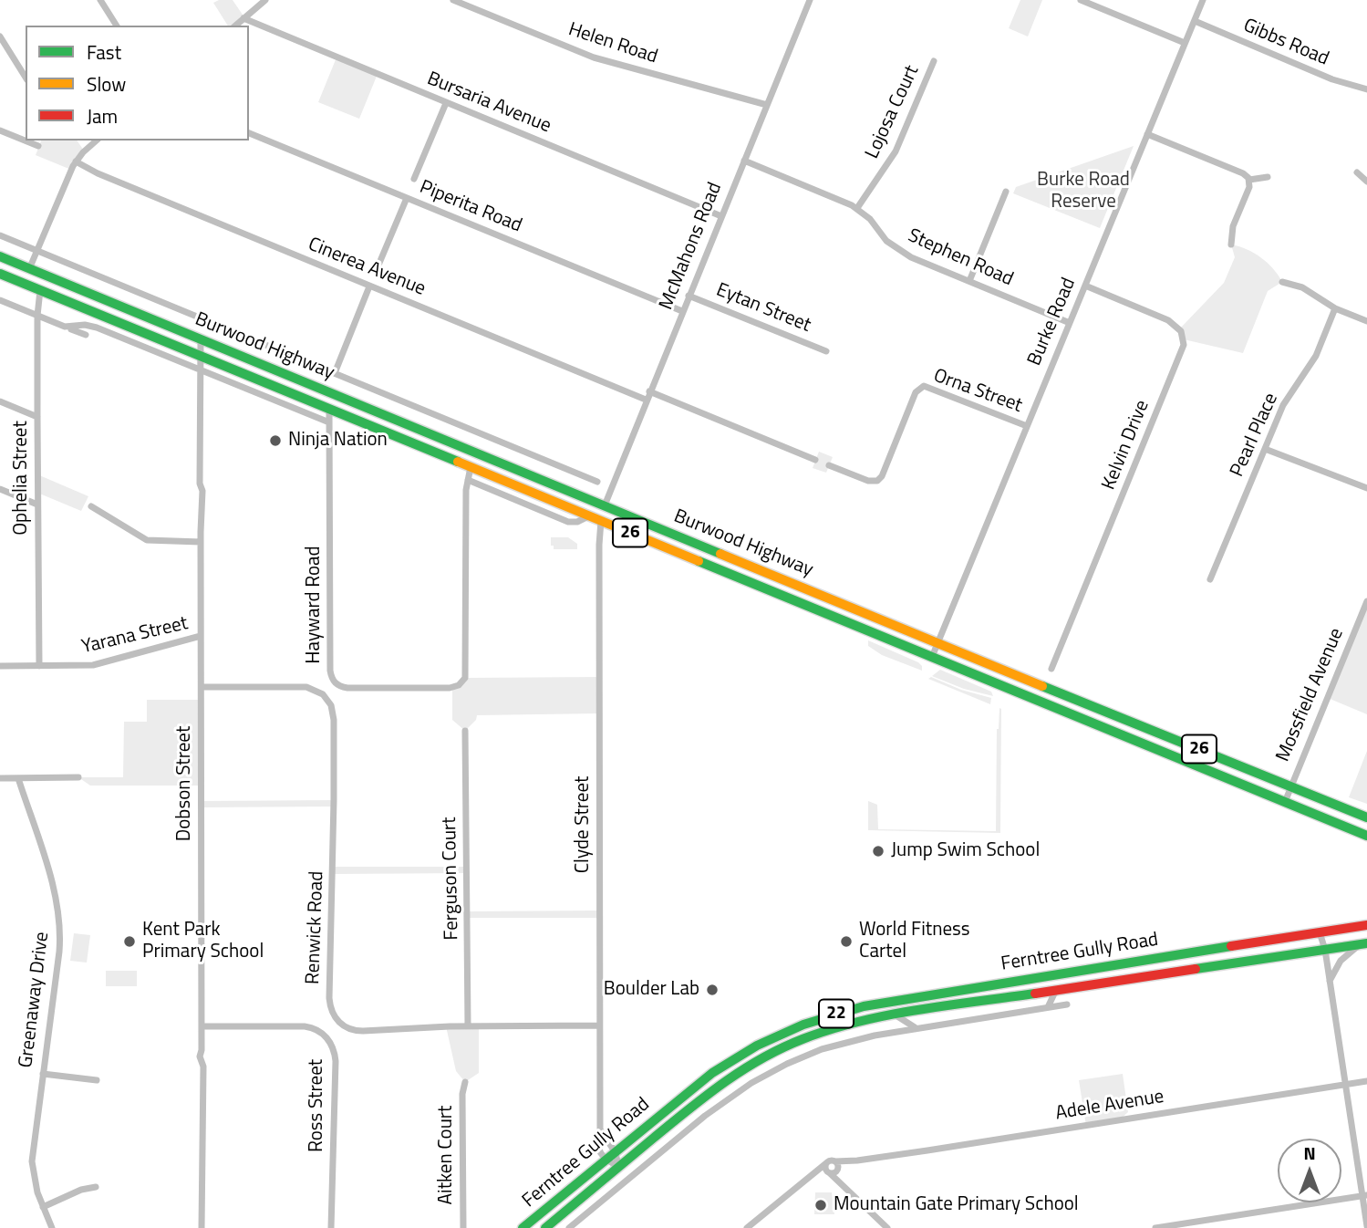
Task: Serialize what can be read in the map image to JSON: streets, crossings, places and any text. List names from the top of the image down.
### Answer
{
  "streets": {
    "main road": [
      "Burwood Highway",
      "26",
      "Ferntree Gully Road",
      "22"
    ],
    "street": [
      "Gibbs Road",
      "Helen Road",
      "Bursaria Avenue",
      "Lojosa Court",
      "Piperita Road",
      "McMahons Road",
      "Stephen Road",
      "Cinerea Avenue",
      "Eytan Street",
      "Burke Road",
      "Orna Street",
      "Pearl Place",
      "Kelvin Drive",
      "Ophelia Street",
      "Hayward Road",
      "Yarana Street",
      "Mossfield Avenue",
      "Dobson Street",
      "Clyde Street",
      "Ferguson Court",
      "Renwick Road",
      "Greenaway Drive",
      "Ross Street",
      "Adele Avenue",
      "Aitken Court"
    ]
  },
  "crossings": [
    ["Gibbs Road", "Burke Road"],
    ["Helen Road", "McMahons Road"],
    ["Bursaria Avenue", "McMahons Road"],
    ["Lojosa Court", "Stephen Road"],
    ["Piperita Road", "McMahons Road"],
    ["McMahons Road", "Stephen Road"],
    ["McMahons Road", "Cinerea Avenue"],
    ["McMahons Road", "Eytan Street"],
    ["McMahons Road", "Burwood Highway"],
    ["Stephen Road", "Burke Road"],
    ["Burke Road", "Burwood Highway"],
    ["Burke Road", "Orna Street"],
    ["Burke Road", "Kelvin Drive"],
    ["Burwood Highway", "Ophelia Street"],
    ["Burwood Highway", "Hayward Road"],
    ["Burwood Highway", "Mossfield Avenue"],
    ["Burwood Highway", "Dobson Street"],
    ["Burwood Highway", "Clyde Street"],
    ["Ophelia Street", "Yarana Street"],
    ["Yarana Street", "Dobson Street"],
    ["Dobson Street", "Renwick Road"],
    ["Dobson Street", "Ross Street"],
    ["Clyde Street", "Renwick Road"],
    ["Clyde Street", "Ferntree Gully Road"],
    ["Ferguson Court", "Renwick Road"]
  ],
  "parks": ["Burke Road Reserve"],
  "places": [
    "Ninja Nation",
    "Jump Swim School",
    "Kent Park Primary School",
    "World Fitness Cartel",
    "Boulder Lab",
    "Mountain Gate Primary School"
  ],
  "legend": ["Fast", "Slow", "Jam"],
  "north": "top"
}
